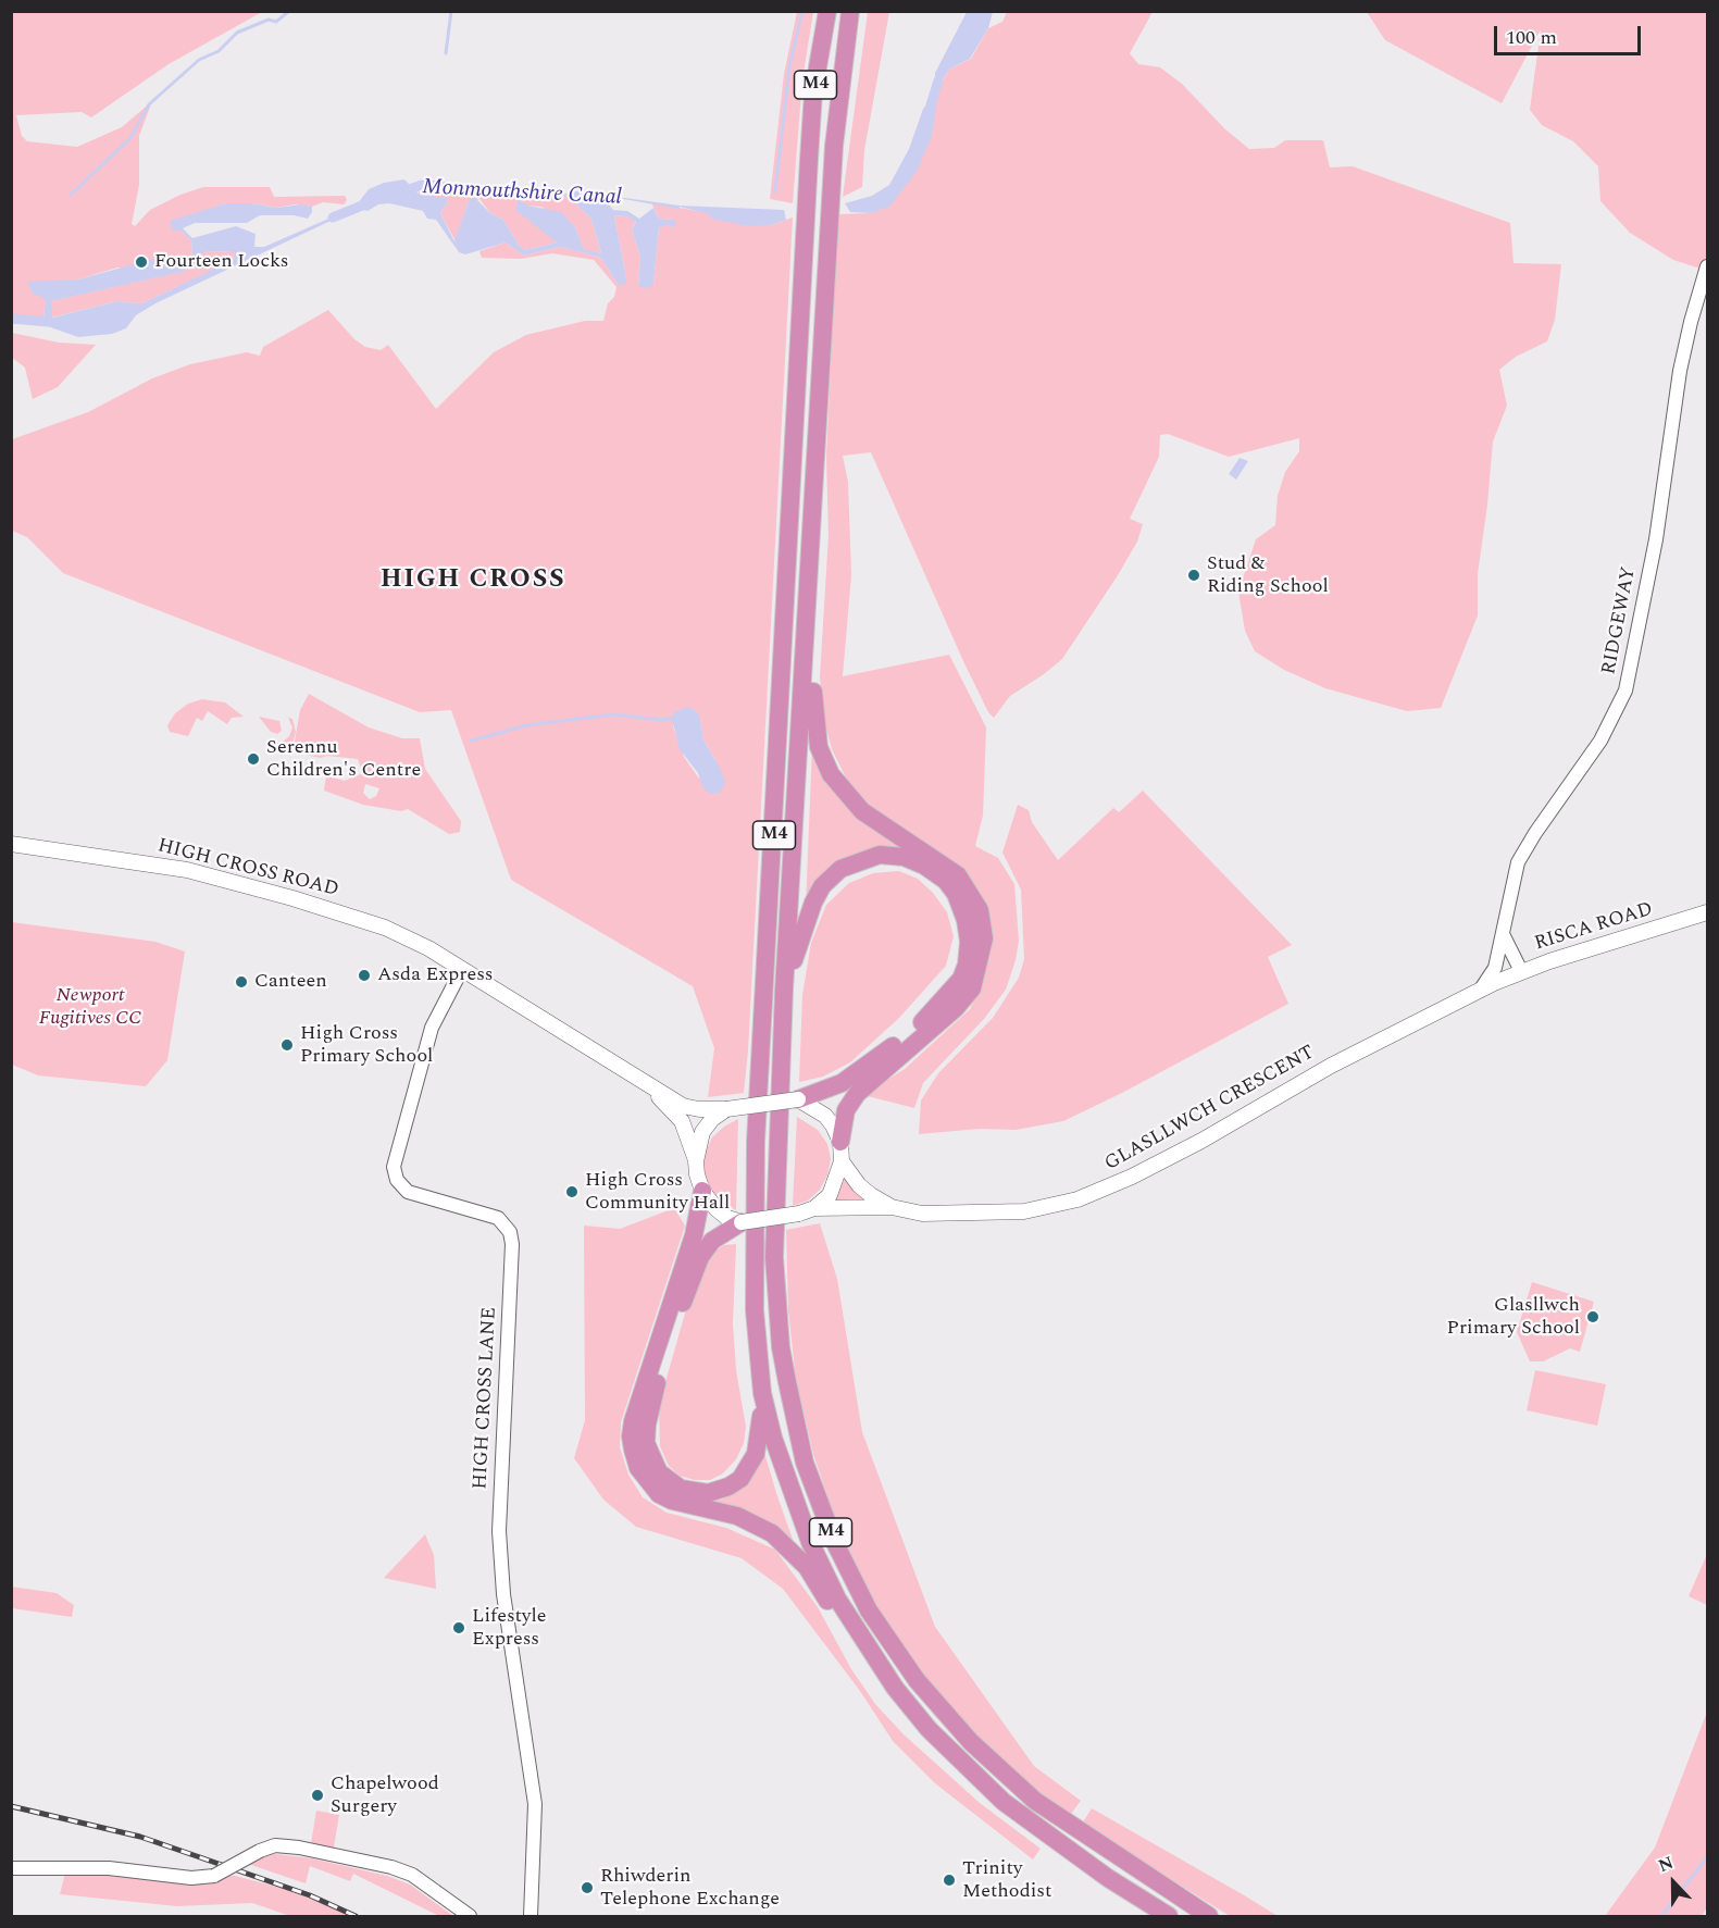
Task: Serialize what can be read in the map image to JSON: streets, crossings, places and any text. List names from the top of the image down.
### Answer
{
  "streets": {
    "highway": ["M4"],
    "main road": ["HIGH CROSS ROAD", "RISCA ROAD", "GLASLLWCH CRESCENT"],
    "street": ["RIDGEWAY", "HIGH CROSS LANE"]
  },
  "crossings": [
    ["M4", "GLASLLWCH CRESCENT"],
    ["RIDGEWAY", "RISCA ROAD"],
    ["RIDGEWAY", "GLASLLWCH CRESCENT"],
    ["HIGH CROSS ROAD", "HIGH CROSS LANE"],
    ["RISCA ROAD", "GLASLLWCH CRESCENT"]
  ],
  "districts": ["HIGH CROSS"],
  "water": ["Monmouthshire Canal"],
  "parks": ["Newport Fugitives CC"],
  "places": [
    "Fourteen Locks",
    "Stud & Riding School",
    "Serennu Children's Centre",
    "Asda Express",
    "Canteen",
    "High Cross Primary School",
    "High Cross Community Hall",
    "Glasllwch Primary School",
    "Lifestyle Express",
    "Chapelwood Surgery",
    "Trinity Methodist",
    "Rhiwderin Telephone Exchange"
  ],
  "scale_bar": "100 m",
  "north": "top"
}
